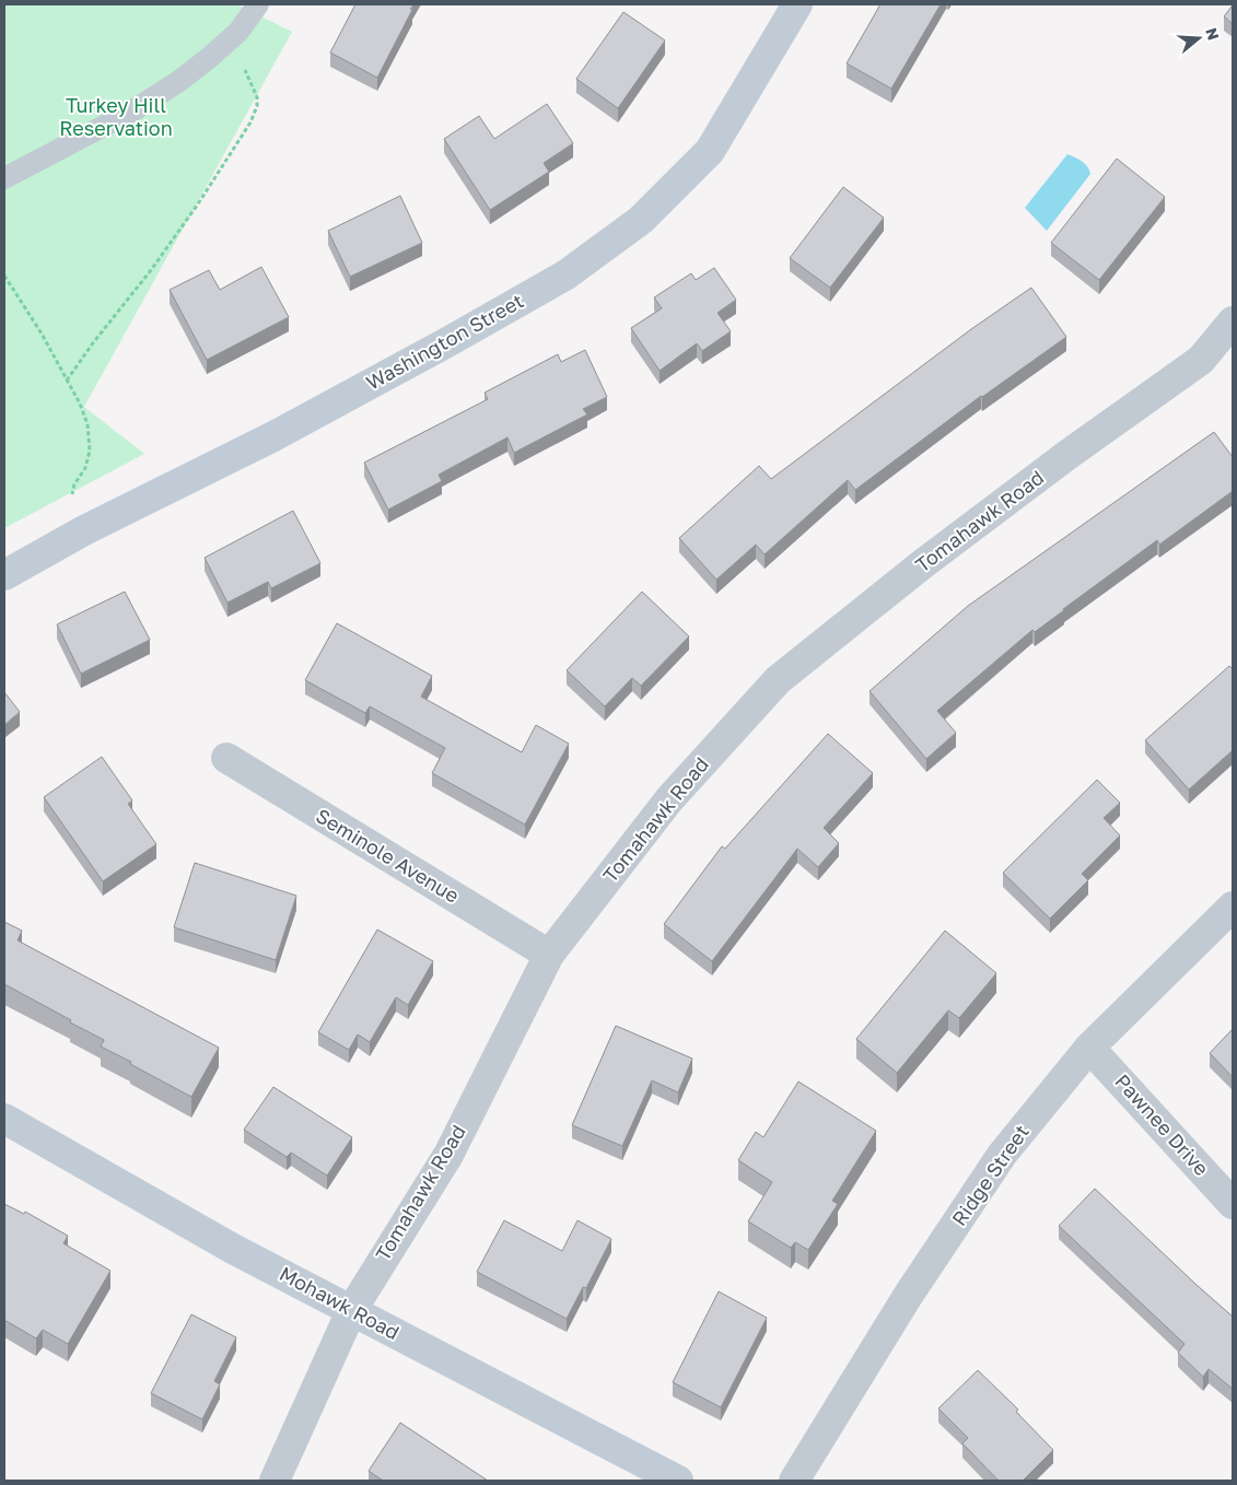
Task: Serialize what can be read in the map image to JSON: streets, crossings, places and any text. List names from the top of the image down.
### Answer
{
  "streets": {
    "street": [
      "Washington Street",
      "Tomahawk Road",
      "Seminole Avenue",
      "Pawnee Drive",
      "Ridge Street",
      "Mohawk Road"
    ]
  },
  "crossings": [
    ["Tomahawk Road", "Seminole Avenue"],
    ["Tomahawk Road", "Mohawk Road"],
    ["Pawnee Drive", "Ridge Street"]
  ],
  "parks": ["Turkey Hill Reservation"],
  "north": "right"
}
